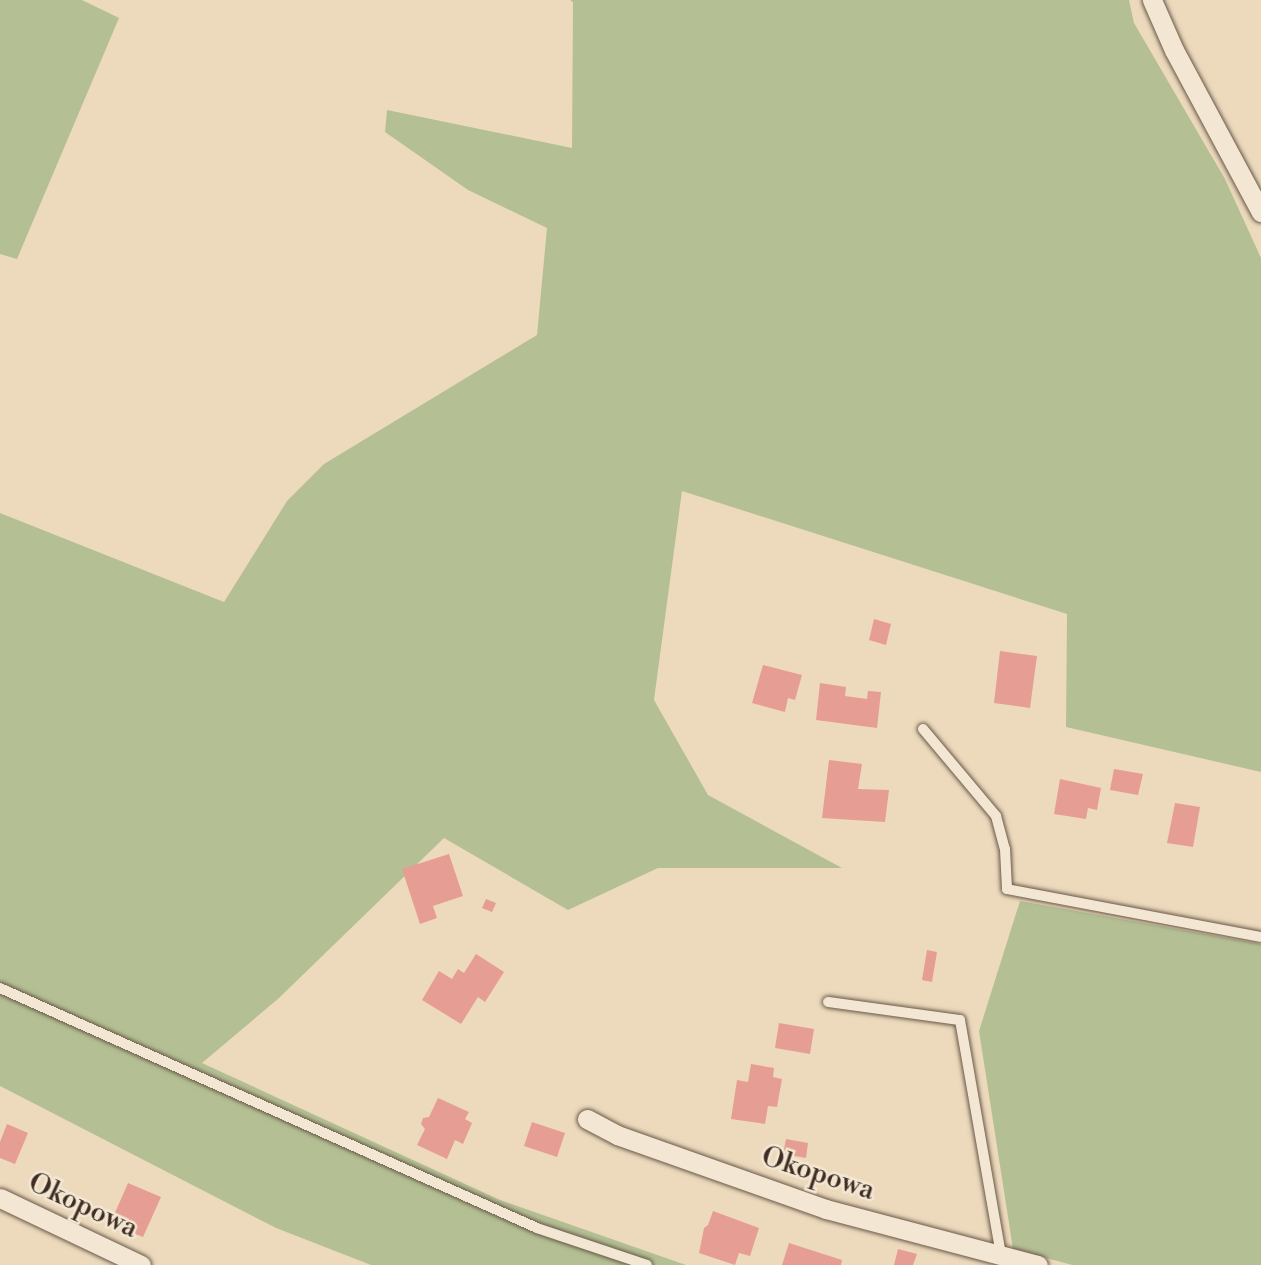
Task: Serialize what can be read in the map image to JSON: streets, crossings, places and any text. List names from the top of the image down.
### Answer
{
  "streets": {
    "street": ["Okopowa"]
  }
}
